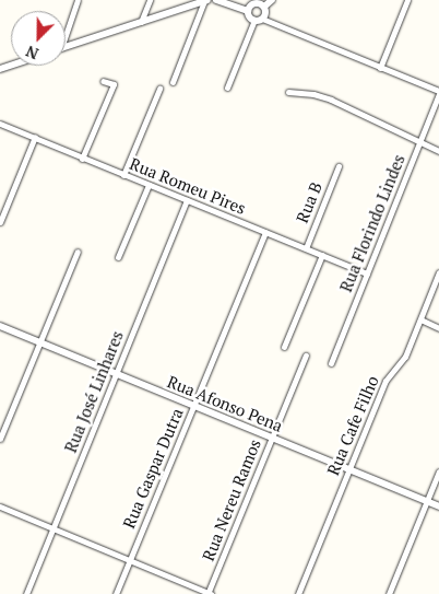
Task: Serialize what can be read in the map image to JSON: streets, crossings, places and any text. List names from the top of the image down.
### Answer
{
  "streets": {
    "street": [
      "Rua Romeu Pires",
      "Rua B",
      "Rua Florindo Lindes",
      "Rua José Linhares",
      "Rua Afonso Pena",
      "Rua Cafe Filho",
      "Rua Gaspar Dutra",
      "Rua Nereu Ramos"
    ]
  },
  "crossings": [
    ["Rua Romeu Pires", "Rua B"],
    ["Rua Romeu Pires", "Rua Florindo Lindes"],
    ["Rua Romeu Pires", "Rua José Linhares"],
    ["Rua Romeu Pires", "Rua Gaspar Dutra"],
    ["Rua José Linhares", "Rua Afonso Pena"],
    ["Rua Afonso Pena", "Rua Cafe Filho"],
    ["Rua Afonso Pena", "Rua Gaspar Dutra"],
    ["Rua Afonso Pena", "Rua Nereu Ramos"]
  ],
  "north": "bottom left"
}
